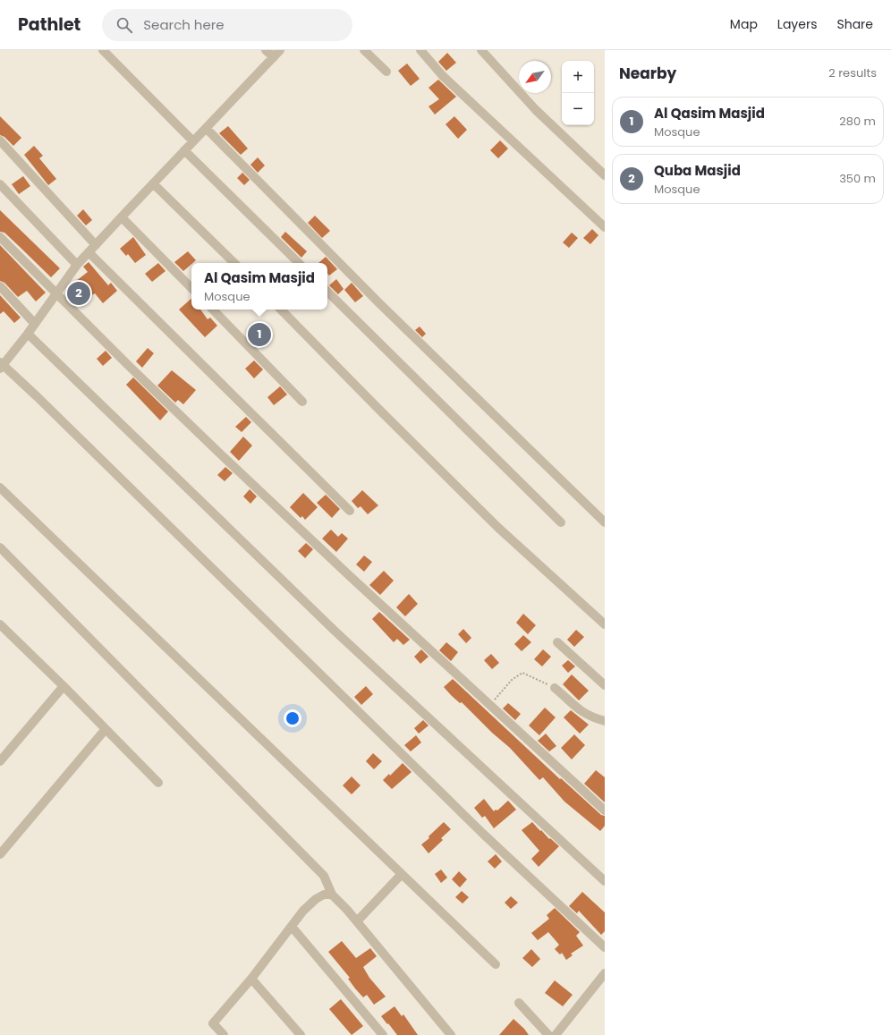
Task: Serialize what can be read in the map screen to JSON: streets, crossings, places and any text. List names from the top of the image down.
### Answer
{
  "north": "bottom left",
  "page": {
    "header": "Pathlet",
    "search": "Search here",
    "nav": ["Map", "Layers", "Share"],
    "heading": ["Nearby", "2 results"],
    "map_buttons": ["+", "−"],
    "list": [
      {
        "mark": "1",
        "name": "Al Qasim Masjid",
        "note": "Mosque",
        "value": "280 m"
      },
      {
        "mark": "2",
        "name": "Quba Masjid",
        "note": "Mosque",
        "value": "350 m"
      }
    ],
    "popup": ["Al Qasim Masjid", "Mosque"],
    "pins": ["2", "1"]
  }
}
